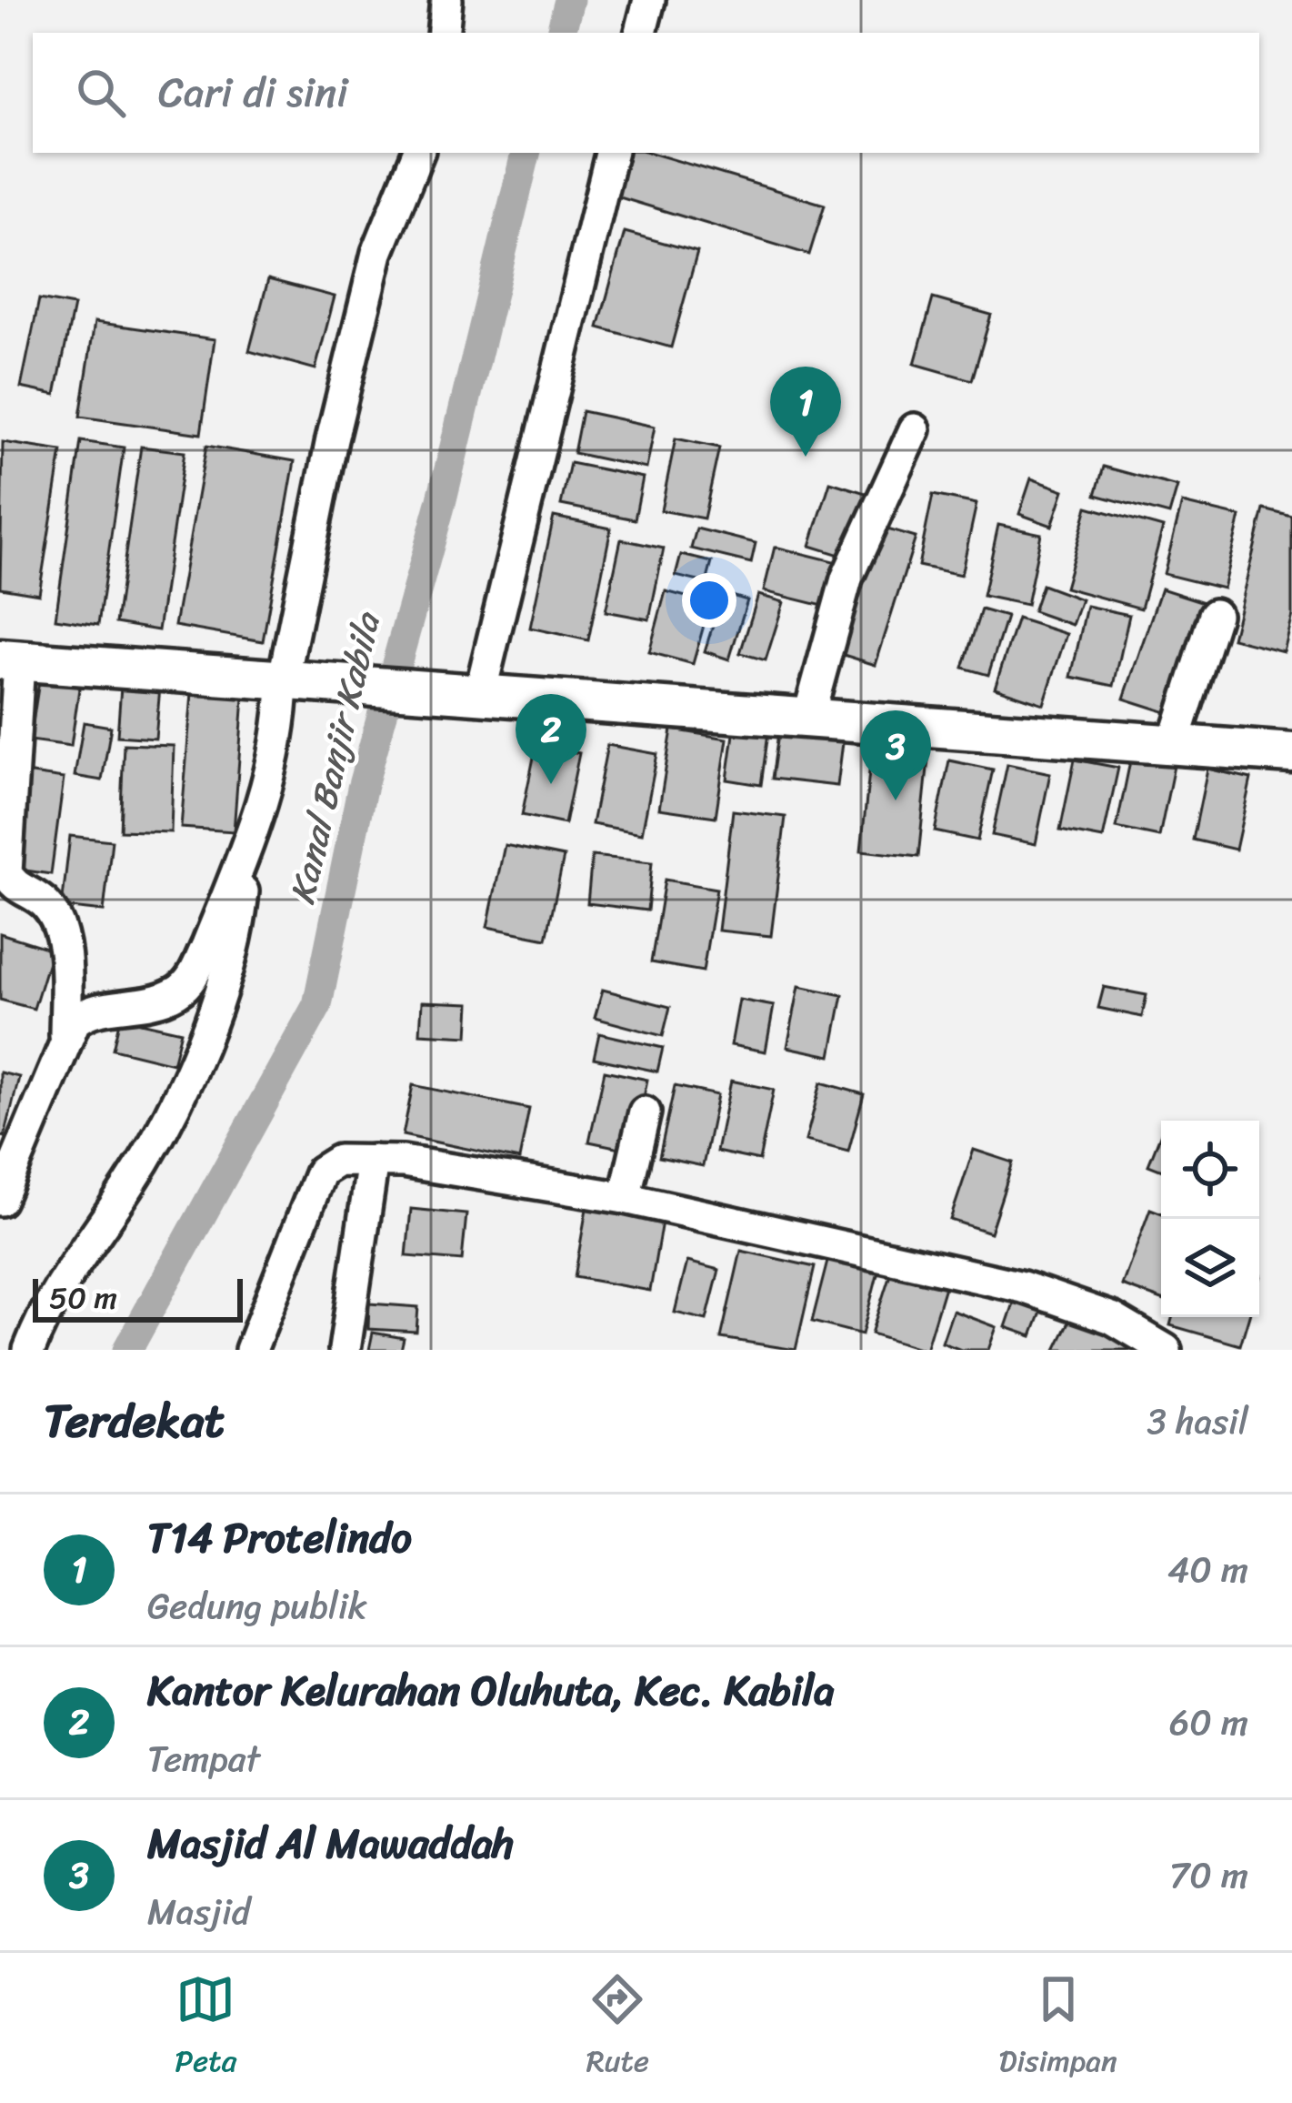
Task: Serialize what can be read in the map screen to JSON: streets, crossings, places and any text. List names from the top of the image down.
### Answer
{
  "water": ["Kanal Banjir Kabila"],
  "scale_bar": "50 m",
  "page": {
    "search": "Cari di sini",
    "pins": ["1", "2", "3"],
    "scale": "50 m",
    "heading": ["Terdekat", "3 hasil"],
    "list": [
      {
        "mark": "1",
        "name": "T14 Protelindo",
        "note": "Gedung publik",
        "value": "40 m"
      },
      {
        "mark": "2",
        "name": "Kantor Kelurahan Oluhuta, Kec. Kabila",
        "note": "Tempat",
        "value": "60 m"
      },
      {
        "mark": "3",
        "name": "Masjid Al Mawaddah",
        "note": "Masjid",
        "value": "70 m"
      }
    ],
    "nav": ["Peta", "Rute", "Disimpan"]
  }
}
